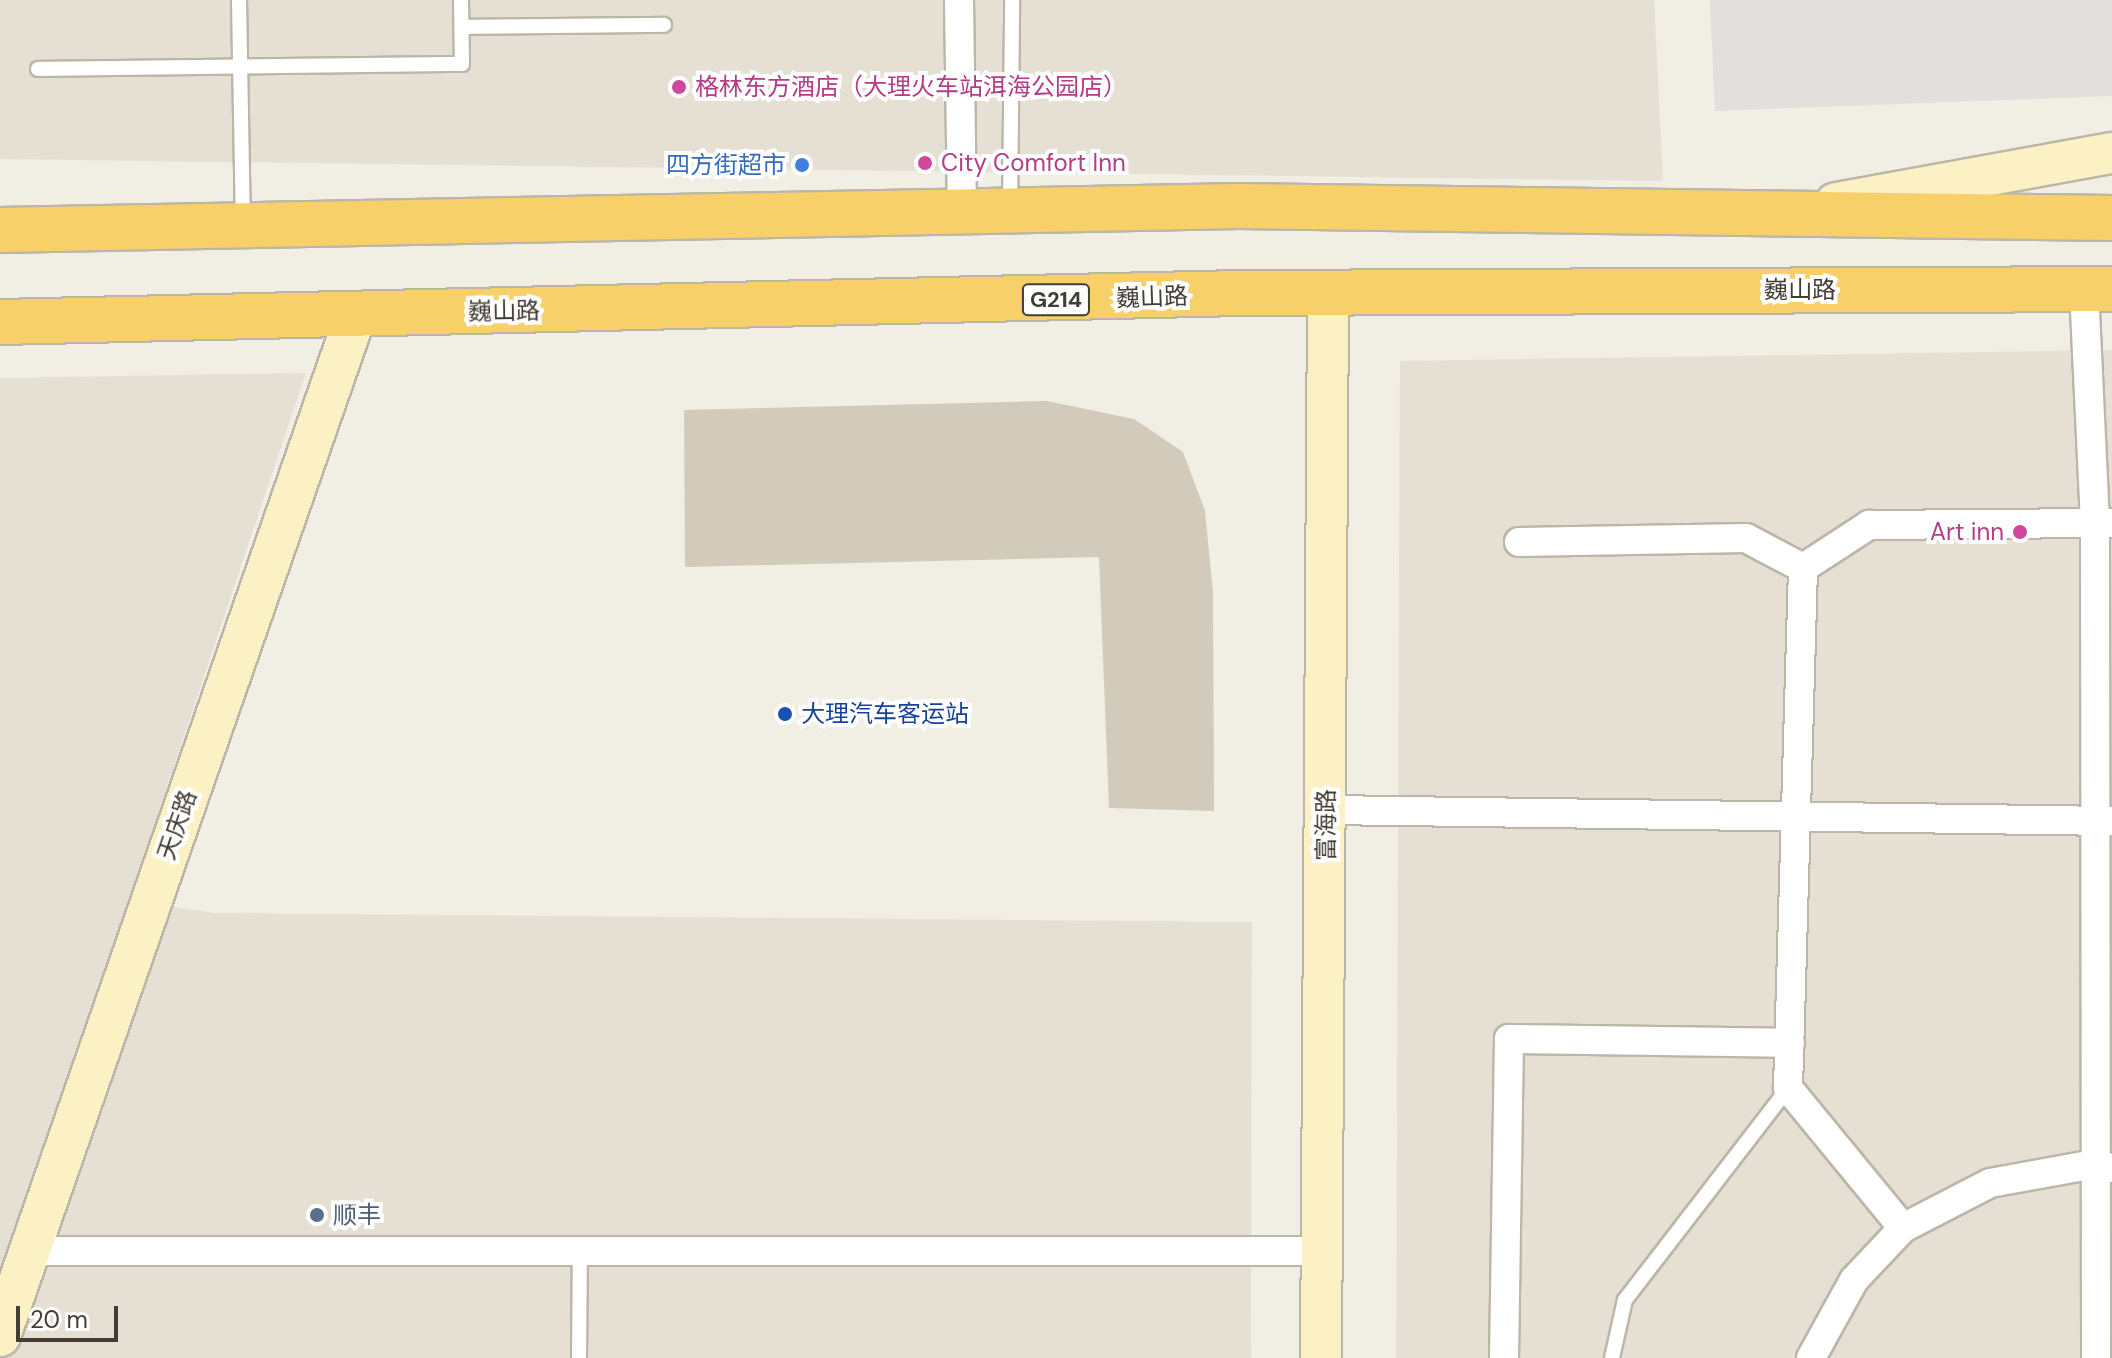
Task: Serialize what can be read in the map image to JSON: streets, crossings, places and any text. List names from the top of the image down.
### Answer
{
  "streets": {
    "highway": ["巍山路", "G214"],
    "street": ["天庆路", "富海路"]
  },
  "crossings": [
    ["巍山路", "天庆路"],
    ["巍山路", "富海路"]
  ],
  "places": [
    "格林东方酒店（大理火车站洱海公园店）",
    "City Comfort Inn",
    "四方街超市",
    "Art inn",
    "大理汽车客运站",
    "顺丰"
  ],
  "scale_bar": "20 m"
}
